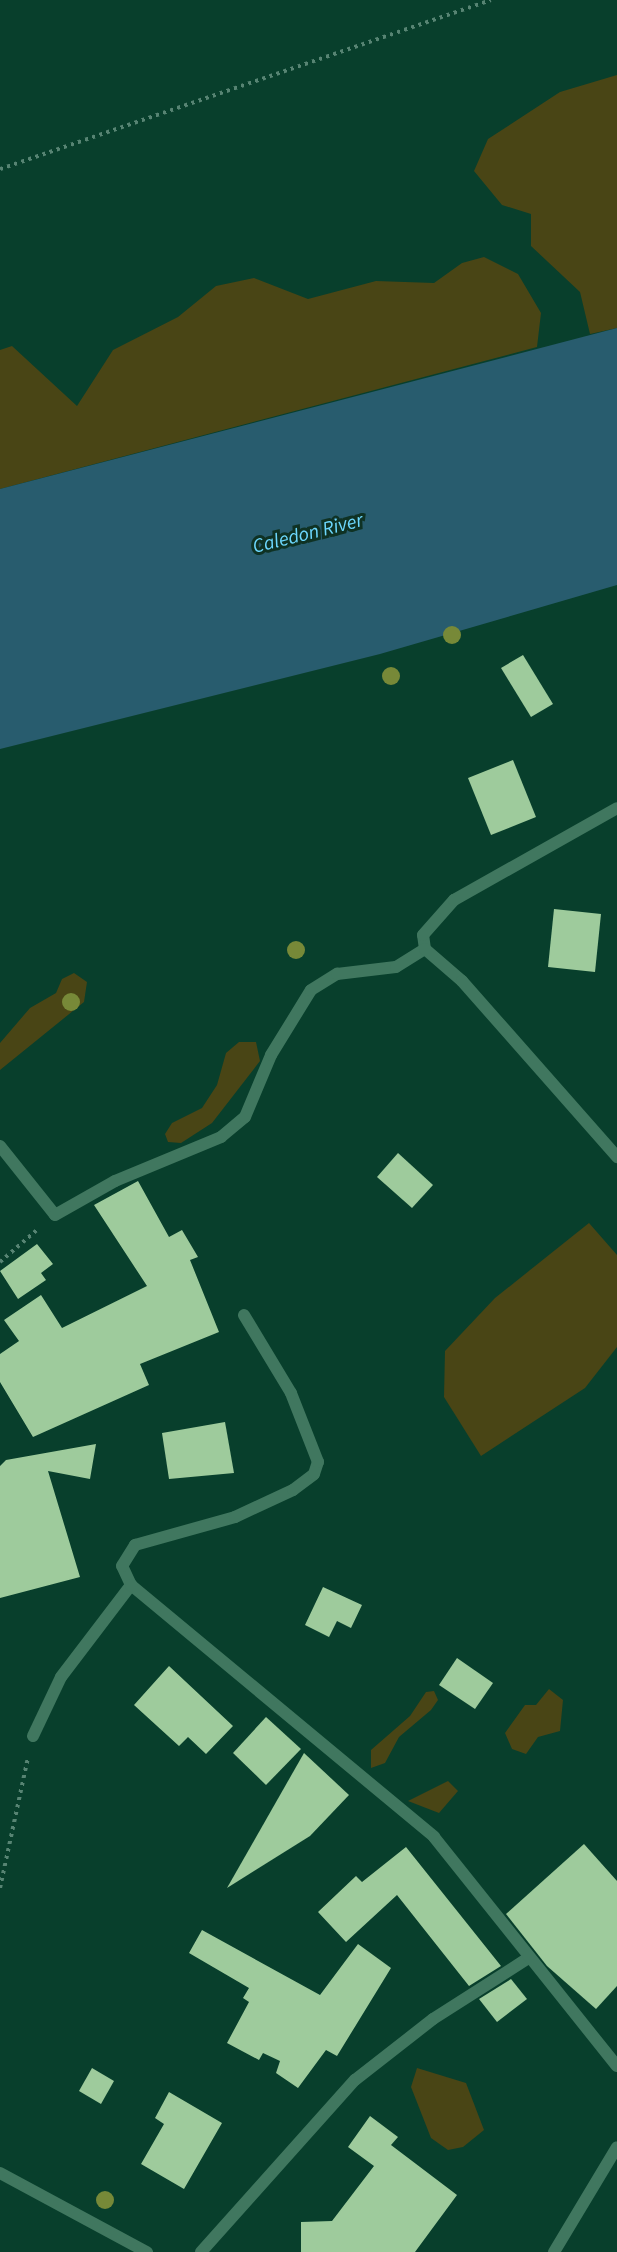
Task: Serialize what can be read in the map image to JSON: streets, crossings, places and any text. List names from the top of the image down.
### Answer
{
  "water": ["Caledon River"]
}
